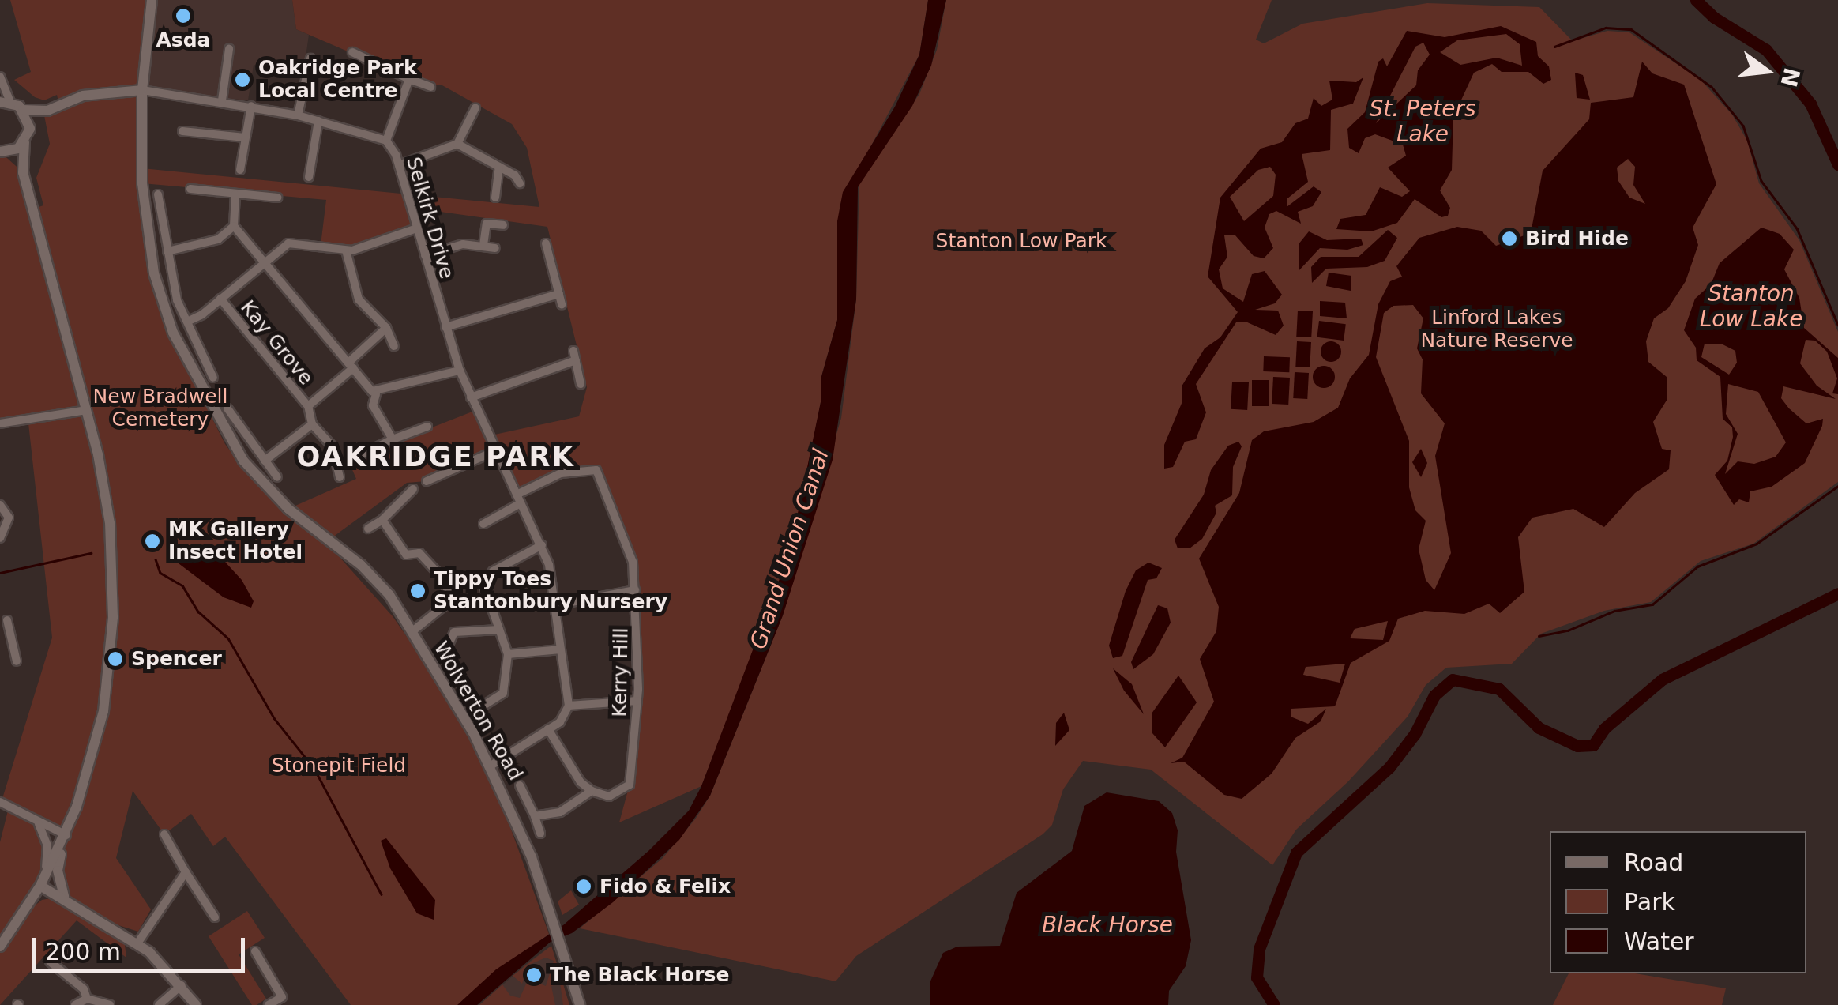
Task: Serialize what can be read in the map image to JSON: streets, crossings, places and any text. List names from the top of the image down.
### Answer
{
  "streets": {
    "street": [
      "Selkirk Drive",
      "Kay Grove",
      "Kerry Hill",
      "Wolverton Road"
    ]
  },
  "crossings": [
    ["Selkirk Drive", "Kerry Hill"],
    ["Selkirk Drive", "Wolverton Road"]
  ],
  "districts": ["OAKRIDGE PARK"],
  "water": [
    "St. Peters Lake",
    "Stanton Low Lake",
    "Grand Union Canal",
    "Black Horse"
  ],
  "parks": [
    "Stanton Low Park",
    "Linford Lakes Nature Reserve",
    "New Bradwell Cemetery",
    "Stonepit Field"
  ],
  "places": [
    "Asda",
    "Oakridge Park Local Centre",
    "Bird Hide",
    "MK Gallery Insect Hotel",
    "Tippy Toes Stantonbury Nursery",
    "Spencer",
    "Fido & Felix",
    "The Black Horse"
  ],
  "legend": ["Road", "Park", "Water"],
  "scale_bar": "200 m",
  "north": "right"
}
